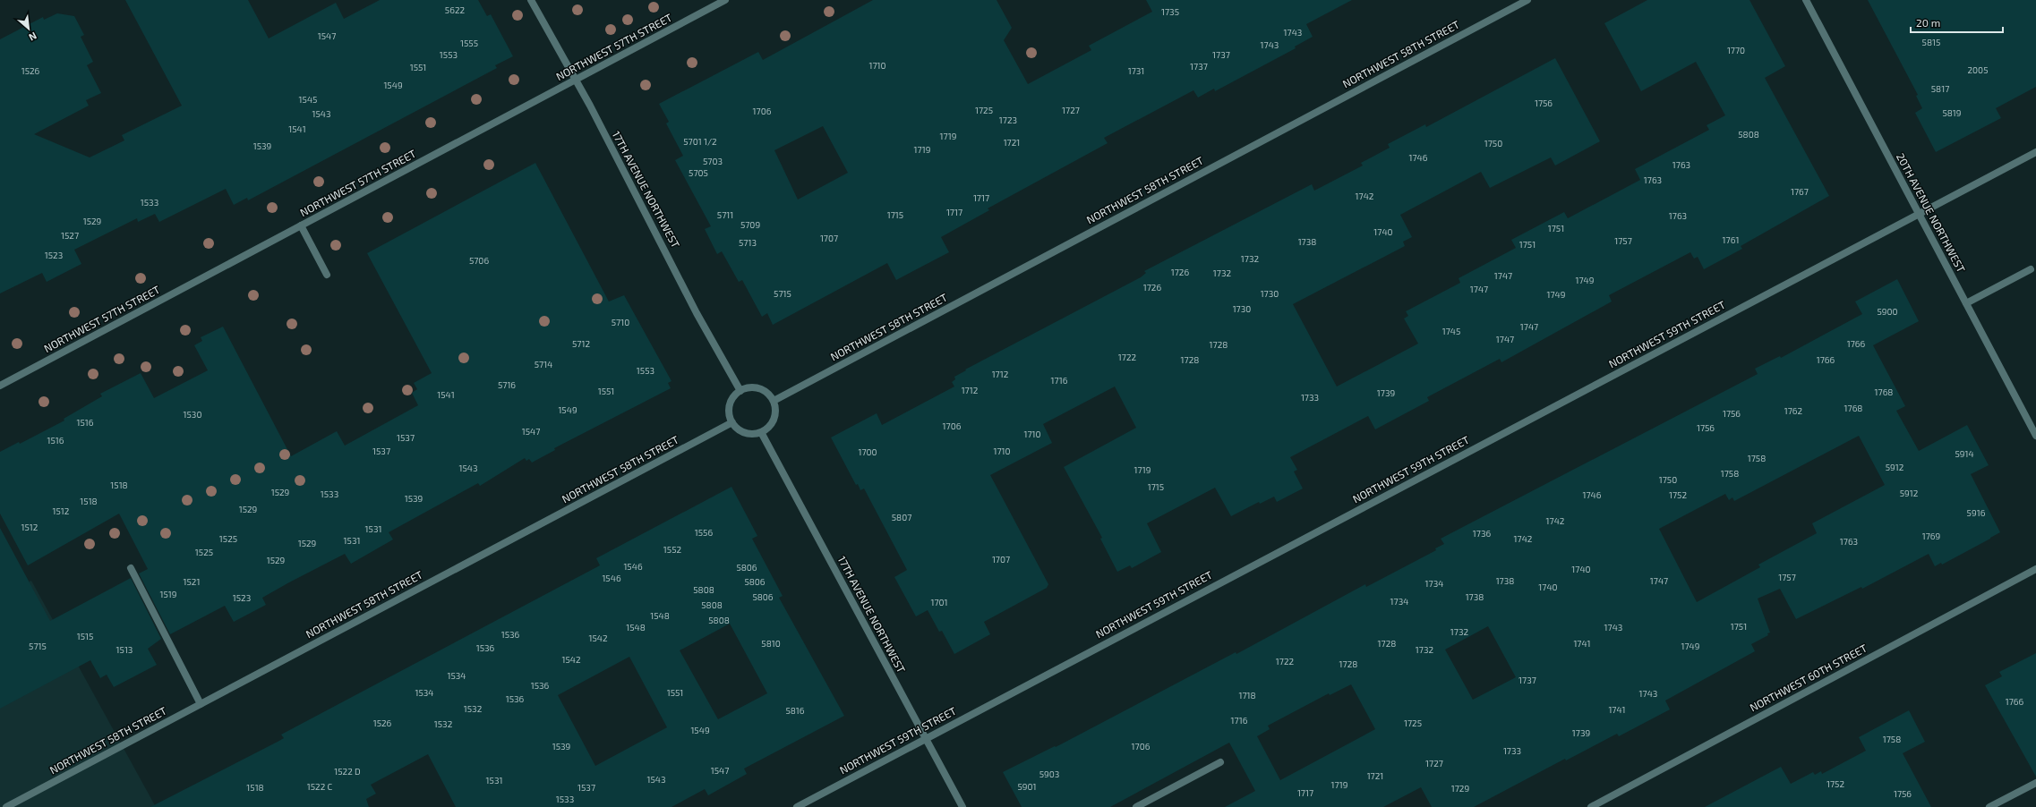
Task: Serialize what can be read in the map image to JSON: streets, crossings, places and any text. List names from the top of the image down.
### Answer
{
  "streets": {
    "street": [
      "NORTHWEST 57TH STREET",
      "NORTHWEST 58TH STREET",
      "17TH AVENUE NORTHWEST",
      "20TH AVENUE NORTHWEST",
      "NORTHWEST 59TH STREET",
      "NORTHWEST 60TH STREET"
    ]
  },
  "crossings": [
    ["NORTHWEST 57TH STREET", "17TH AVENUE NORTHWEST"],
    ["NORTHWEST 58TH STREET", "17TH AVENUE NORTHWEST"],
    ["17TH AVENUE NORTHWEST", "NORTHWEST 59TH STREET"],
    ["20TH AVENUE NORTHWEST", "NORTHWEST 59TH STREET"]
  ],
  "house_numbers": [
    "5622",
    "1735",
    "1743",
    "1547",
    "5815",
    "1555",
    "1743",
    "1770",
    "1553",
    "1737",
    "1710",
    "1737",
    "1551",
    "2005",
    "1526",
    "1731",
    "1549",
    "5817",
    "1545",
    "1756",
    "1725",
    "1727",
    "1706",
    "5819",
    "1543",
    "1723",
    "1541",
    "5808",
    "1719",
    "5701 1/2",
    "1721",
    "1750",
    "1539",
    "1719",
    "1746",
    "5703",
    "1763",
    "5705",
    "1763",
    "1767",
    "1742",
    "1717",
    "1533",
    "1717",
    "5711",
    "1715",
    "1763",
    "1529",
    "5709",
    "1751",
    "1740",
    "1527",
    "1707",
    "1761",
    "1757",
    "1738",
    "5713",
    "1751",
    "1523",
    "1732",
    "5706",
    "1726",
    "1732",
    "1747",
    "1749",
    "1726",
    "1747",
    "5715",
    "1730",
    "1749",
    "1730",
    "5900",
    "5710",
    "1747",
    "1745",
    "1747",
    "5712",
    "1766",
    "1728",
    "1722",
    "1728",
    "1766",
    "5714",
    "1553",
    "1712",
    "1716",
    "5716",
    "1712",
    "1551",
    "1768",
    "1739",
    "1541",
    "1733",
    "1768",
    "1549",
    "1762",
    "1756",
    "1530",
    "1516",
    "1706",
    "1756",
    "1547",
    "1710",
    "1537",
    "1516",
    "1537",
    "1710",
    "1700",
    "5914",
    "1758",
    "5912",
    "1543",
    "1719",
    "1758",
    "1750",
    "1518",
    "1715",
    "1529",
    "5912",
    "1533",
    "1746",
    "1752",
    "1539",
    "1518",
    "1529",
    "1512",
    "5916",
    "5807",
    "1742",
    "1512",
    "1531",
    "1556",
    "1736",
    "1769",
    "1525",
    "1742",
    "1531",
    "1763",
    "1529",
    "1552",
    "1525",
    "1707",
    "1529",
    "1546",
    "5806",
    "1740",
    "1757",
    "1546",
    "1738",
    "1747",
    "1521",
    "5806",
    "1734",
    "1740",
    "5808",
    "1519",
    "5806",
    "1738",
    "1523",
    "1734",
    "1701",
    "5808",
    "1548",
    "5808",
    "1751",
    "1548",
    "1743",
    "1732",
    "1536",
    "1515",
    "1542",
    "5810",
    "1728",
    "1741",
    "5715",
    "1749",
    "1536",
    "1513",
    "1732",
    "1542",
    "1722",
    "1728",
    "1534",
    "1737",
    "1536",
    "1534",
    "1551",
    "1743",
    "1718",
    "1536",
    "1766",
    "1532",
    "1741",
    "5816",
    "1716",
    "1526",
    "1725",
    "1532",
    "1549",
    "1739",
    "1758",
    "1539",
    "1706",
    "1733",
    "1727",
    "1547",
    "1522 D",
    "5903",
    "1721",
    "1543",
    "1531",
    "1752",
    "1719",
    "1522 C",
    "5901",
    "1518",
    "1537",
    "1729",
    "1717",
    "1756",
    "1533"
  ],
  "scale_bar": "20 m",
  "north": "bottom right"
}
